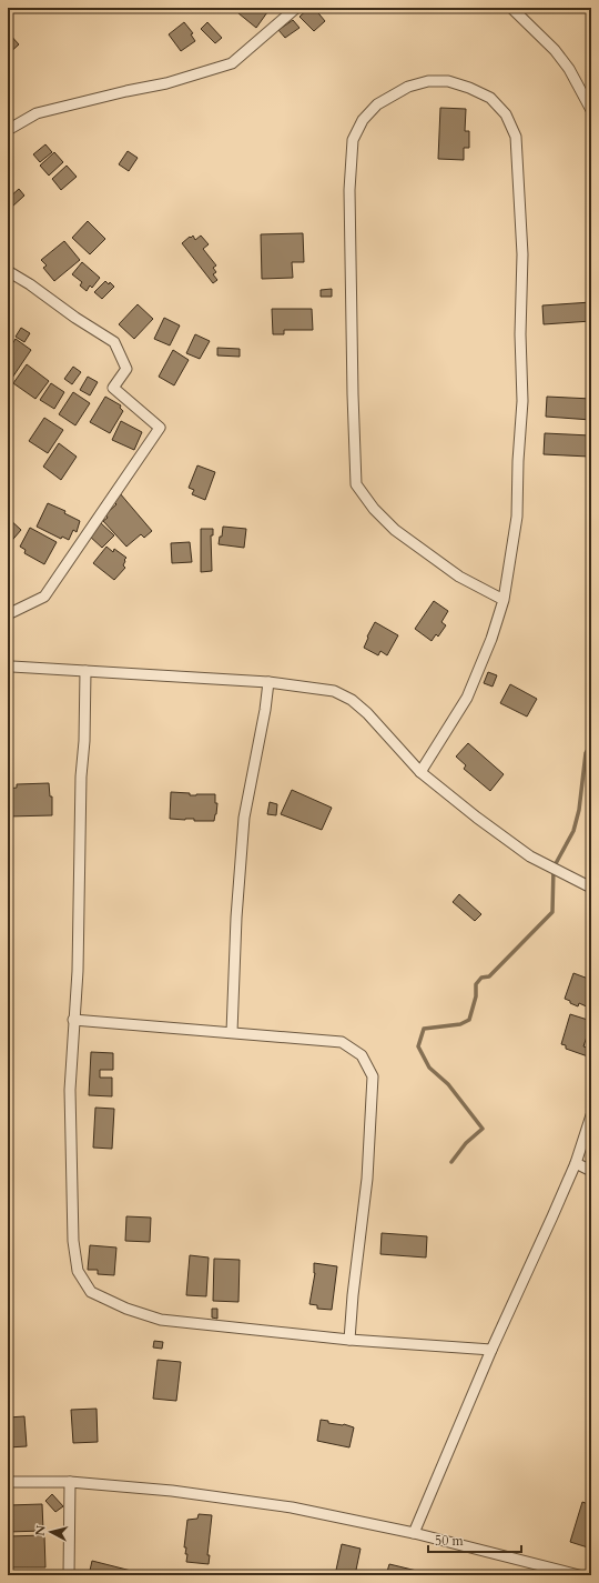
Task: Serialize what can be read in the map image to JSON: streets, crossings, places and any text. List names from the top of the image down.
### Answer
{
  "scale_bar": "50 m",
  "north": "left"
}
